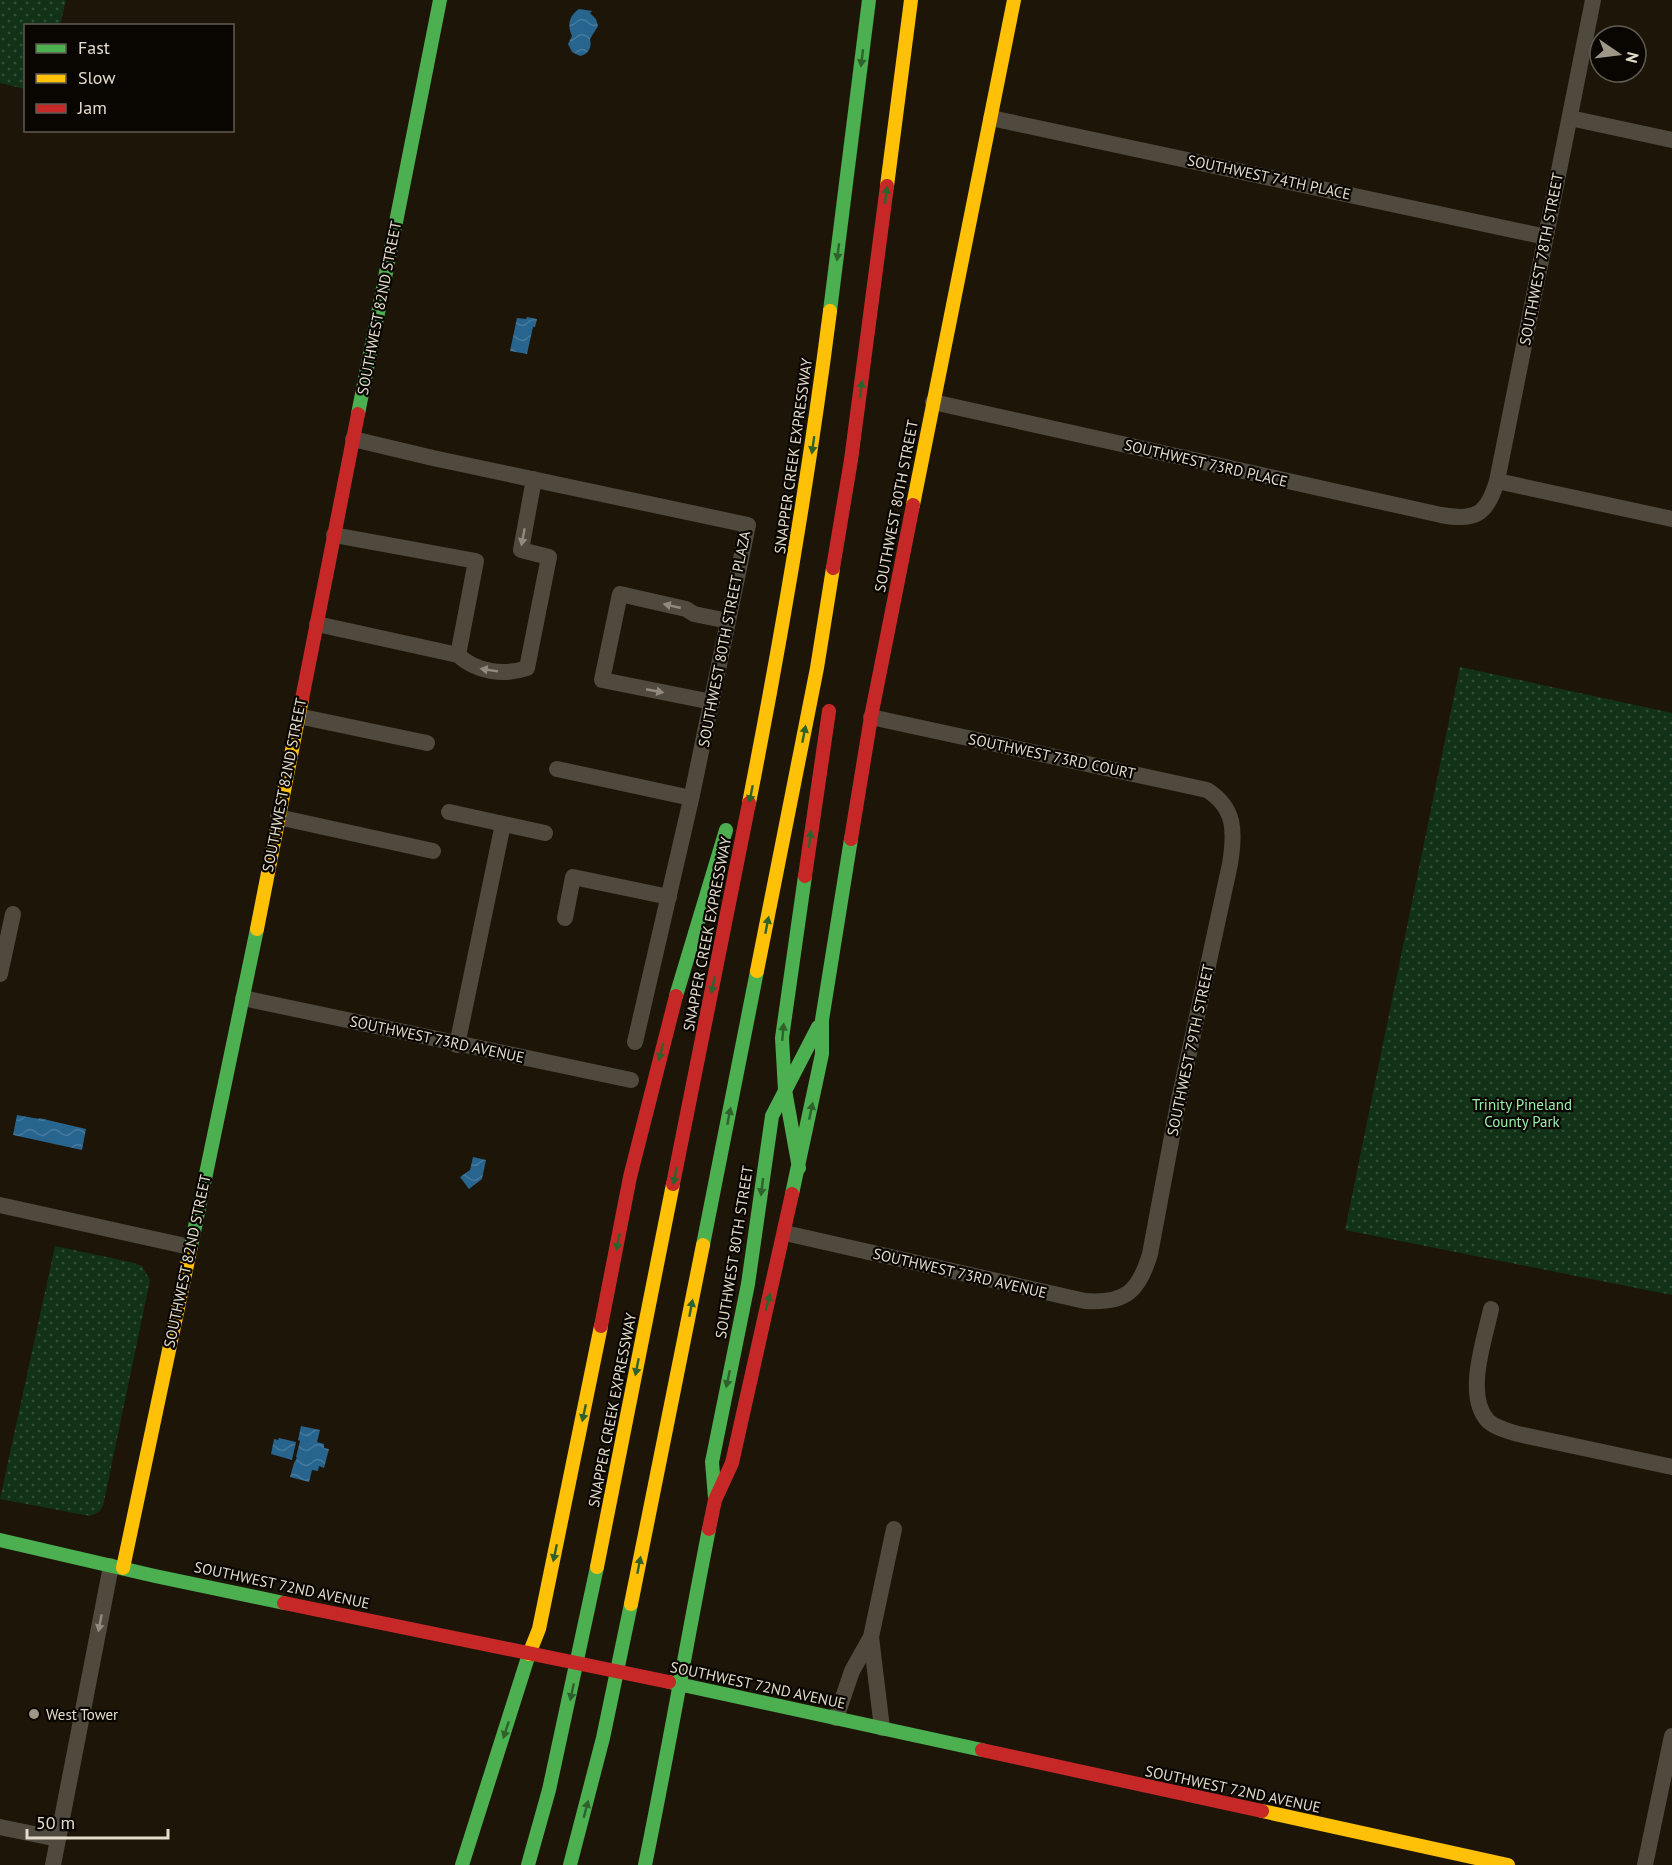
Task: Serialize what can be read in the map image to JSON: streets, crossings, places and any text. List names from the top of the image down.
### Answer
{
  "streets": {
    "main road": [
      "SOUTHWEST 82ND STREET",
      "SNAPPER CREEK EXPRESSWAY",
      "SOUTHWEST 80TH STREET",
      "SOUTHWEST 72ND AVENUE"
    ],
    "street": [
      "SOUTHWEST 74TH PLACE",
      "SOUTHWEST 78TH STREET",
      "SOUTHWEST 73RD PLACE",
      "SOUTHWEST 80TH STREET PLAZA",
      "SOUTHWEST 73RD COURT",
      "SOUTHWEST 73RD AVENUE",
      "SOUTHWEST 79TH STREET"
    ]
  },
  "crossings": [
    ["SOUTHWEST 74TH PLACE", "SOUTHWEST 78TH STREET"],
    ["SOUTHWEST 74TH PLACE", "SOUTHWEST 80TH STREET"],
    ["SOUTHWEST 78TH STREET", "SOUTHWEST 73RD PLACE"],
    ["SOUTHWEST 82ND STREET", "SOUTHWEST 80TH STREET PLAZA"],
    ["SOUTHWEST 82ND STREET", "SOUTHWEST 73RD AVENUE"],
    ["SOUTHWEST 82ND STREET", "SOUTHWEST 72ND AVENUE"],
    ["SOUTHWEST 73RD PLACE", "SOUTHWEST 80TH STREET"],
    ["SOUTHWEST 80TH STREET", "SOUTHWEST 73RD COURT"],
    ["SOUTHWEST 80TH STREET", "SOUTHWEST 73RD AVENUE"],
    ["SOUTHWEST 80TH STREET", "SOUTHWEST 72ND AVENUE"],
    ["SOUTHWEST 73RD COURT", "SOUTHWEST 79TH STREET"],
    ["SOUTHWEST 73RD AVENUE", "SOUTHWEST 79TH STREET"]
  ],
  "parks": ["Trinity Pineland County Park"],
  "places": ["West Tower"],
  "legend": ["Fast", "Slow", "Jam"],
  "scale_bar": "50 m",
  "north": "right"
}
